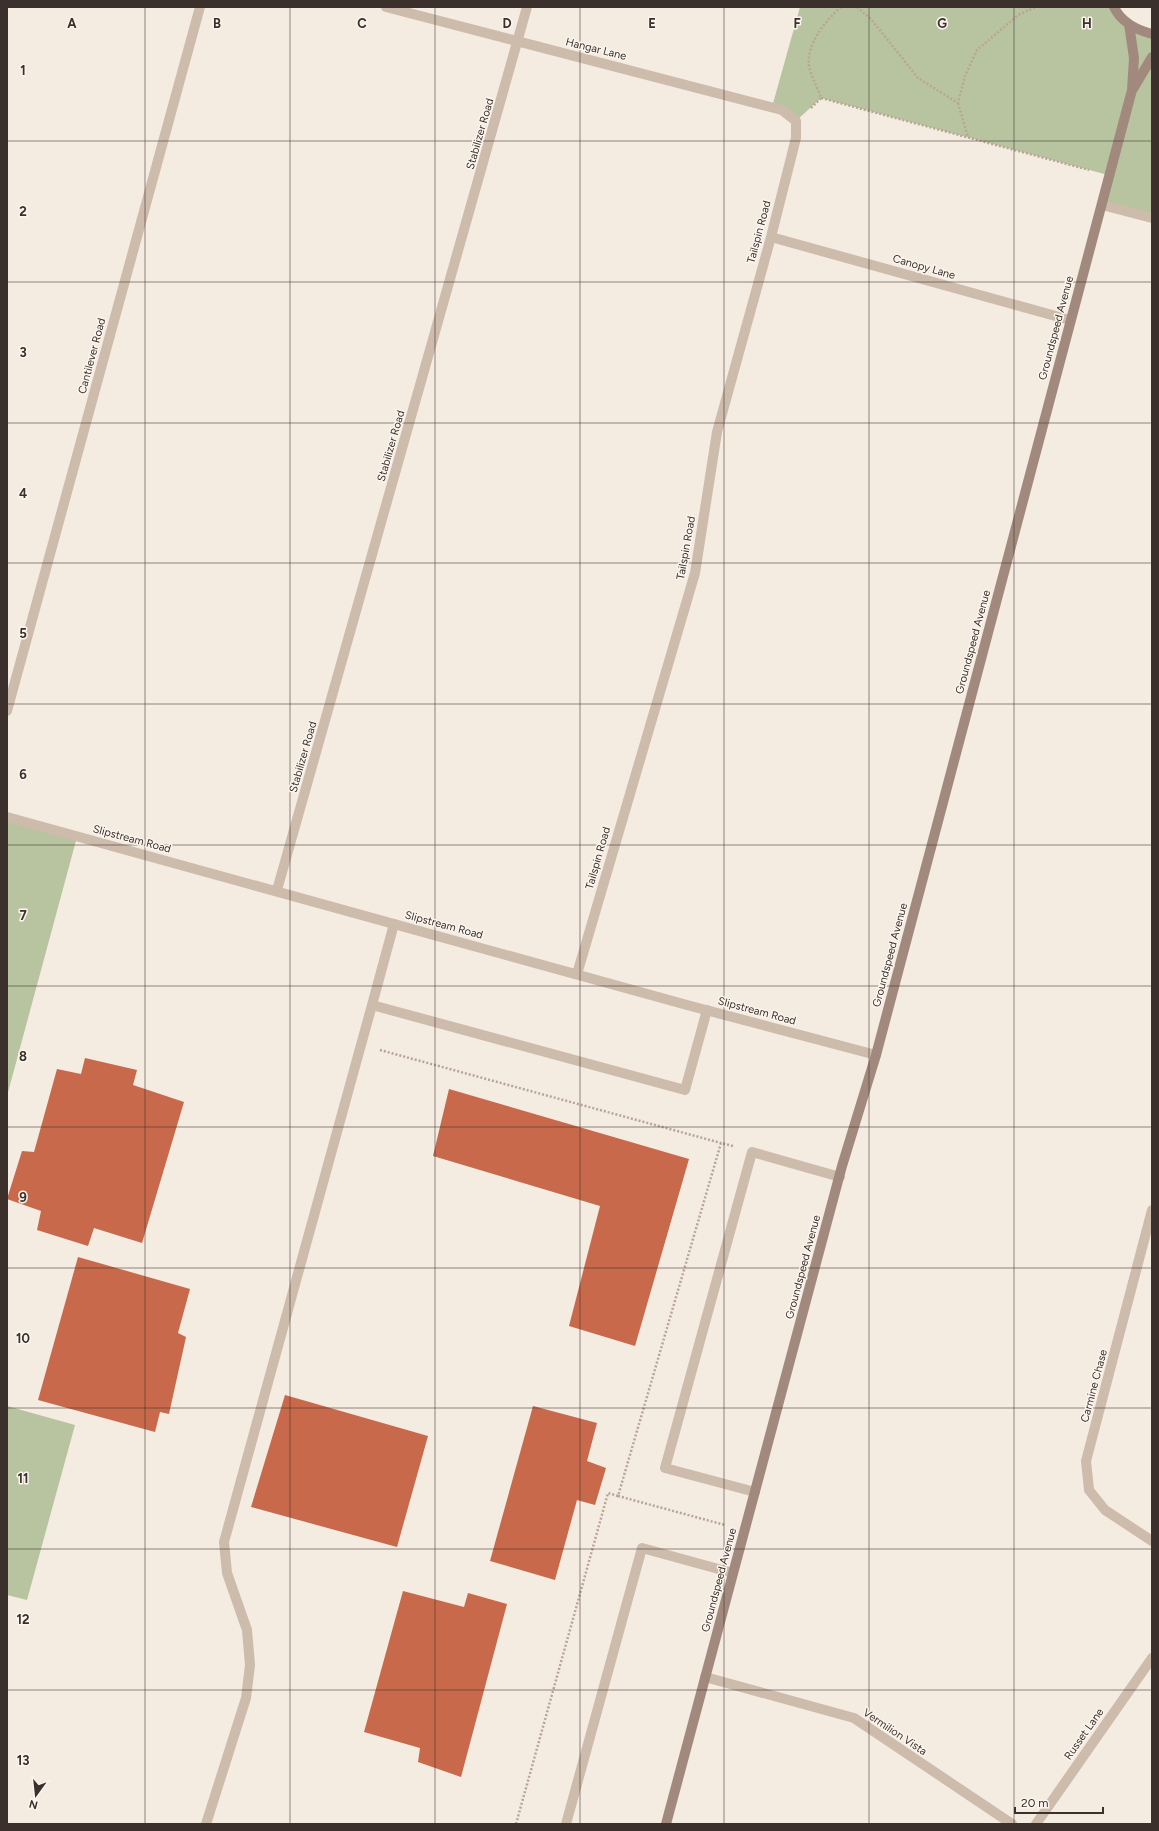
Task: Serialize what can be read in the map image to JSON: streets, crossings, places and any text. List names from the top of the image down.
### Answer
{
  "streets": {
    "street": [
      "Hangar Lane",
      "Stabilizer Road",
      "Tailspin Road",
      "Canopy Lane",
      "Groundspeed Avenue",
      "Cantilever Road",
      "Slipstream Road",
      "Carmine Chase",
      "Vermilion Vista",
      "Russet Lane"
    ]
  },
  "crossings": [
    ["Hangar Lane", "Stabilizer Road"],
    ["Hangar Lane", "Tailspin Road"],
    ["Stabilizer Road", "Slipstream Road"],
    ["Tailspin Road", "Canopy Lane"],
    ["Tailspin Road", "Slipstream Road"],
    ["Canopy Lane", "Groundspeed Avenue"],
    ["Groundspeed Avenue", "Slipstream Road"],
    ["Groundspeed Avenue", "Vermilion Vista"]
  ],
  "scale_bar": "20 m",
  "north": "bottom",
  "grid": {
    "columns": [
      "A",
      "B",
      "C",
      "D",
      "E",
      "F",
      "G",
      "H"
    ],
    "rows": [
      "1",
      "2",
      "3",
      "4",
      "5",
      "6",
      "7",
      "8",
      "9",
      "10",
      "11",
      "12",
      "13"
    ]
  }
}
